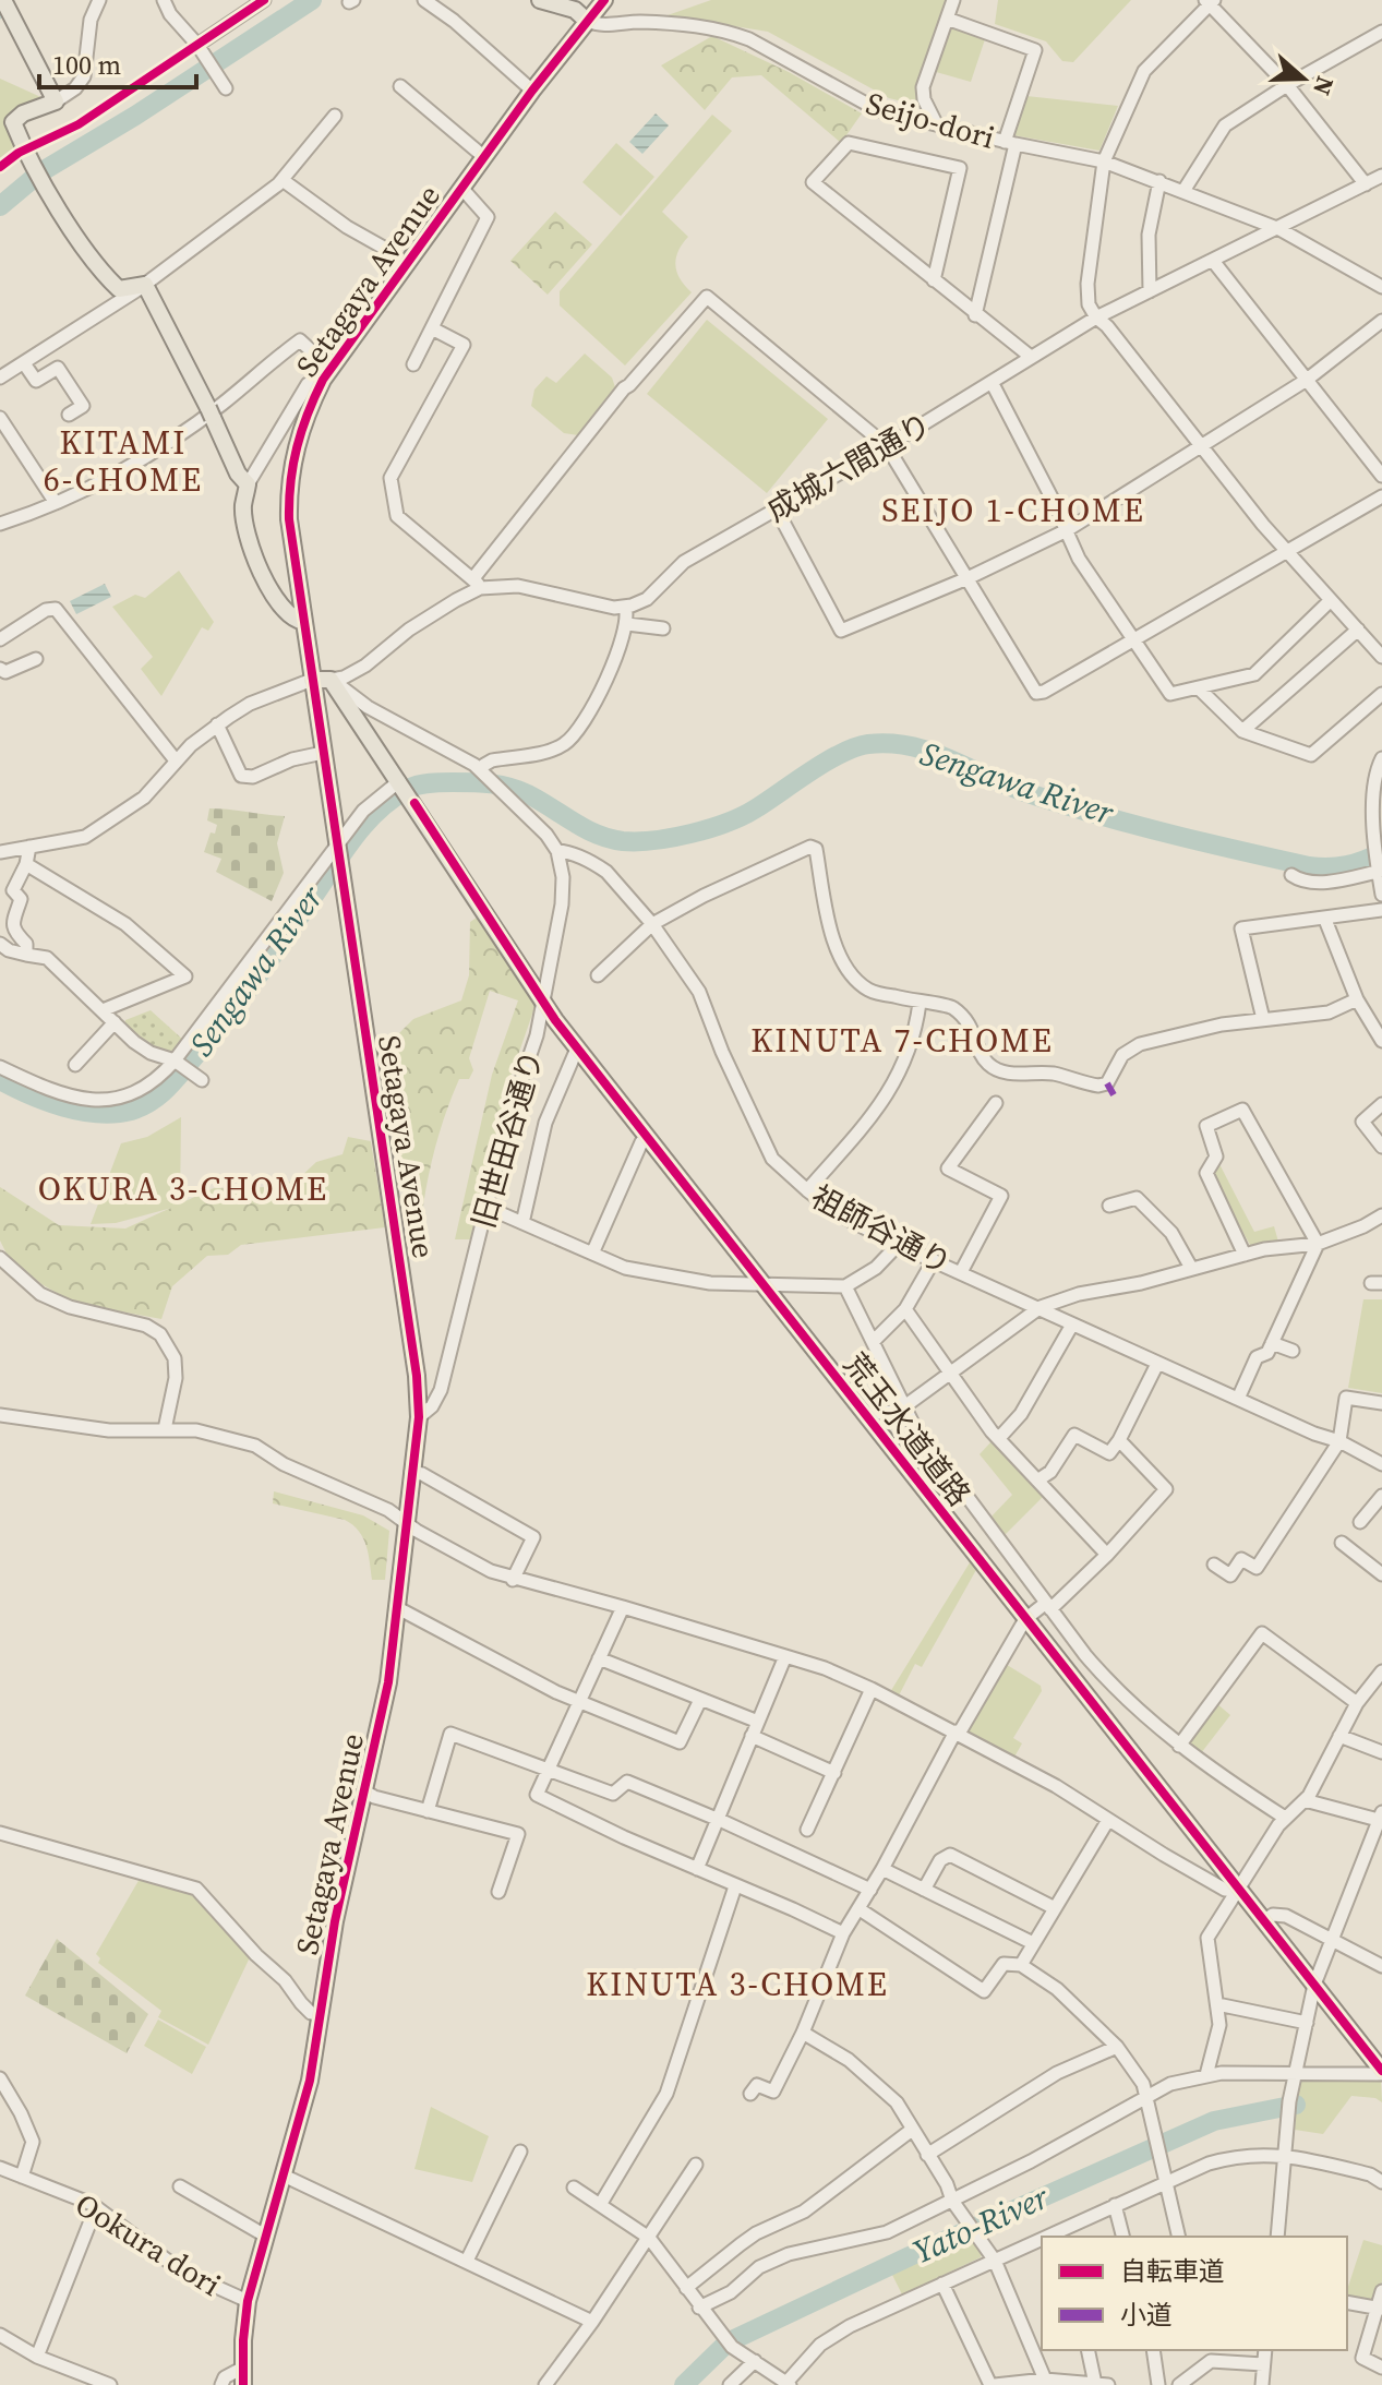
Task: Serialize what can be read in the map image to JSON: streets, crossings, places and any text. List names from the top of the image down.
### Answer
{
  "streets": {
    "main road": ["Setagaya Avenue", "荒玉水道道路"],
    "street": [
      "Seijo-dori",
      "成城六間通り",
      "旧世田谷通り",
      "祖師谷通り",
      "Ookura dori"
    ]
  },
  "crossings": [
    ["Seijo-dori", "Setagaya Avenue"],
    ["Seijo-dori", "成城六間通り"],
    ["Setagaya Avenue", "旧世田谷通り"],
    ["Setagaya Avenue", "Ookura dori"],
    ["旧世田谷通り", "祖師谷通り"],
    ["旧世田谷通り", "荒玉水道道路"]
  ],
  "districts": [
    "KITAMI 6-CHOME",
    "SEIJO 1-CHOME",
    "KINUTA 7-CHOME",
    "OKURA 3-CHOME",
    "KINUTA 3-CHOME"
  ],
  "water": ["Sengawa River", "Yato-River"],
  "legend": ["自転車道", "小道"],
  "scale_bar": "100 m",
  "north": "right"
}
